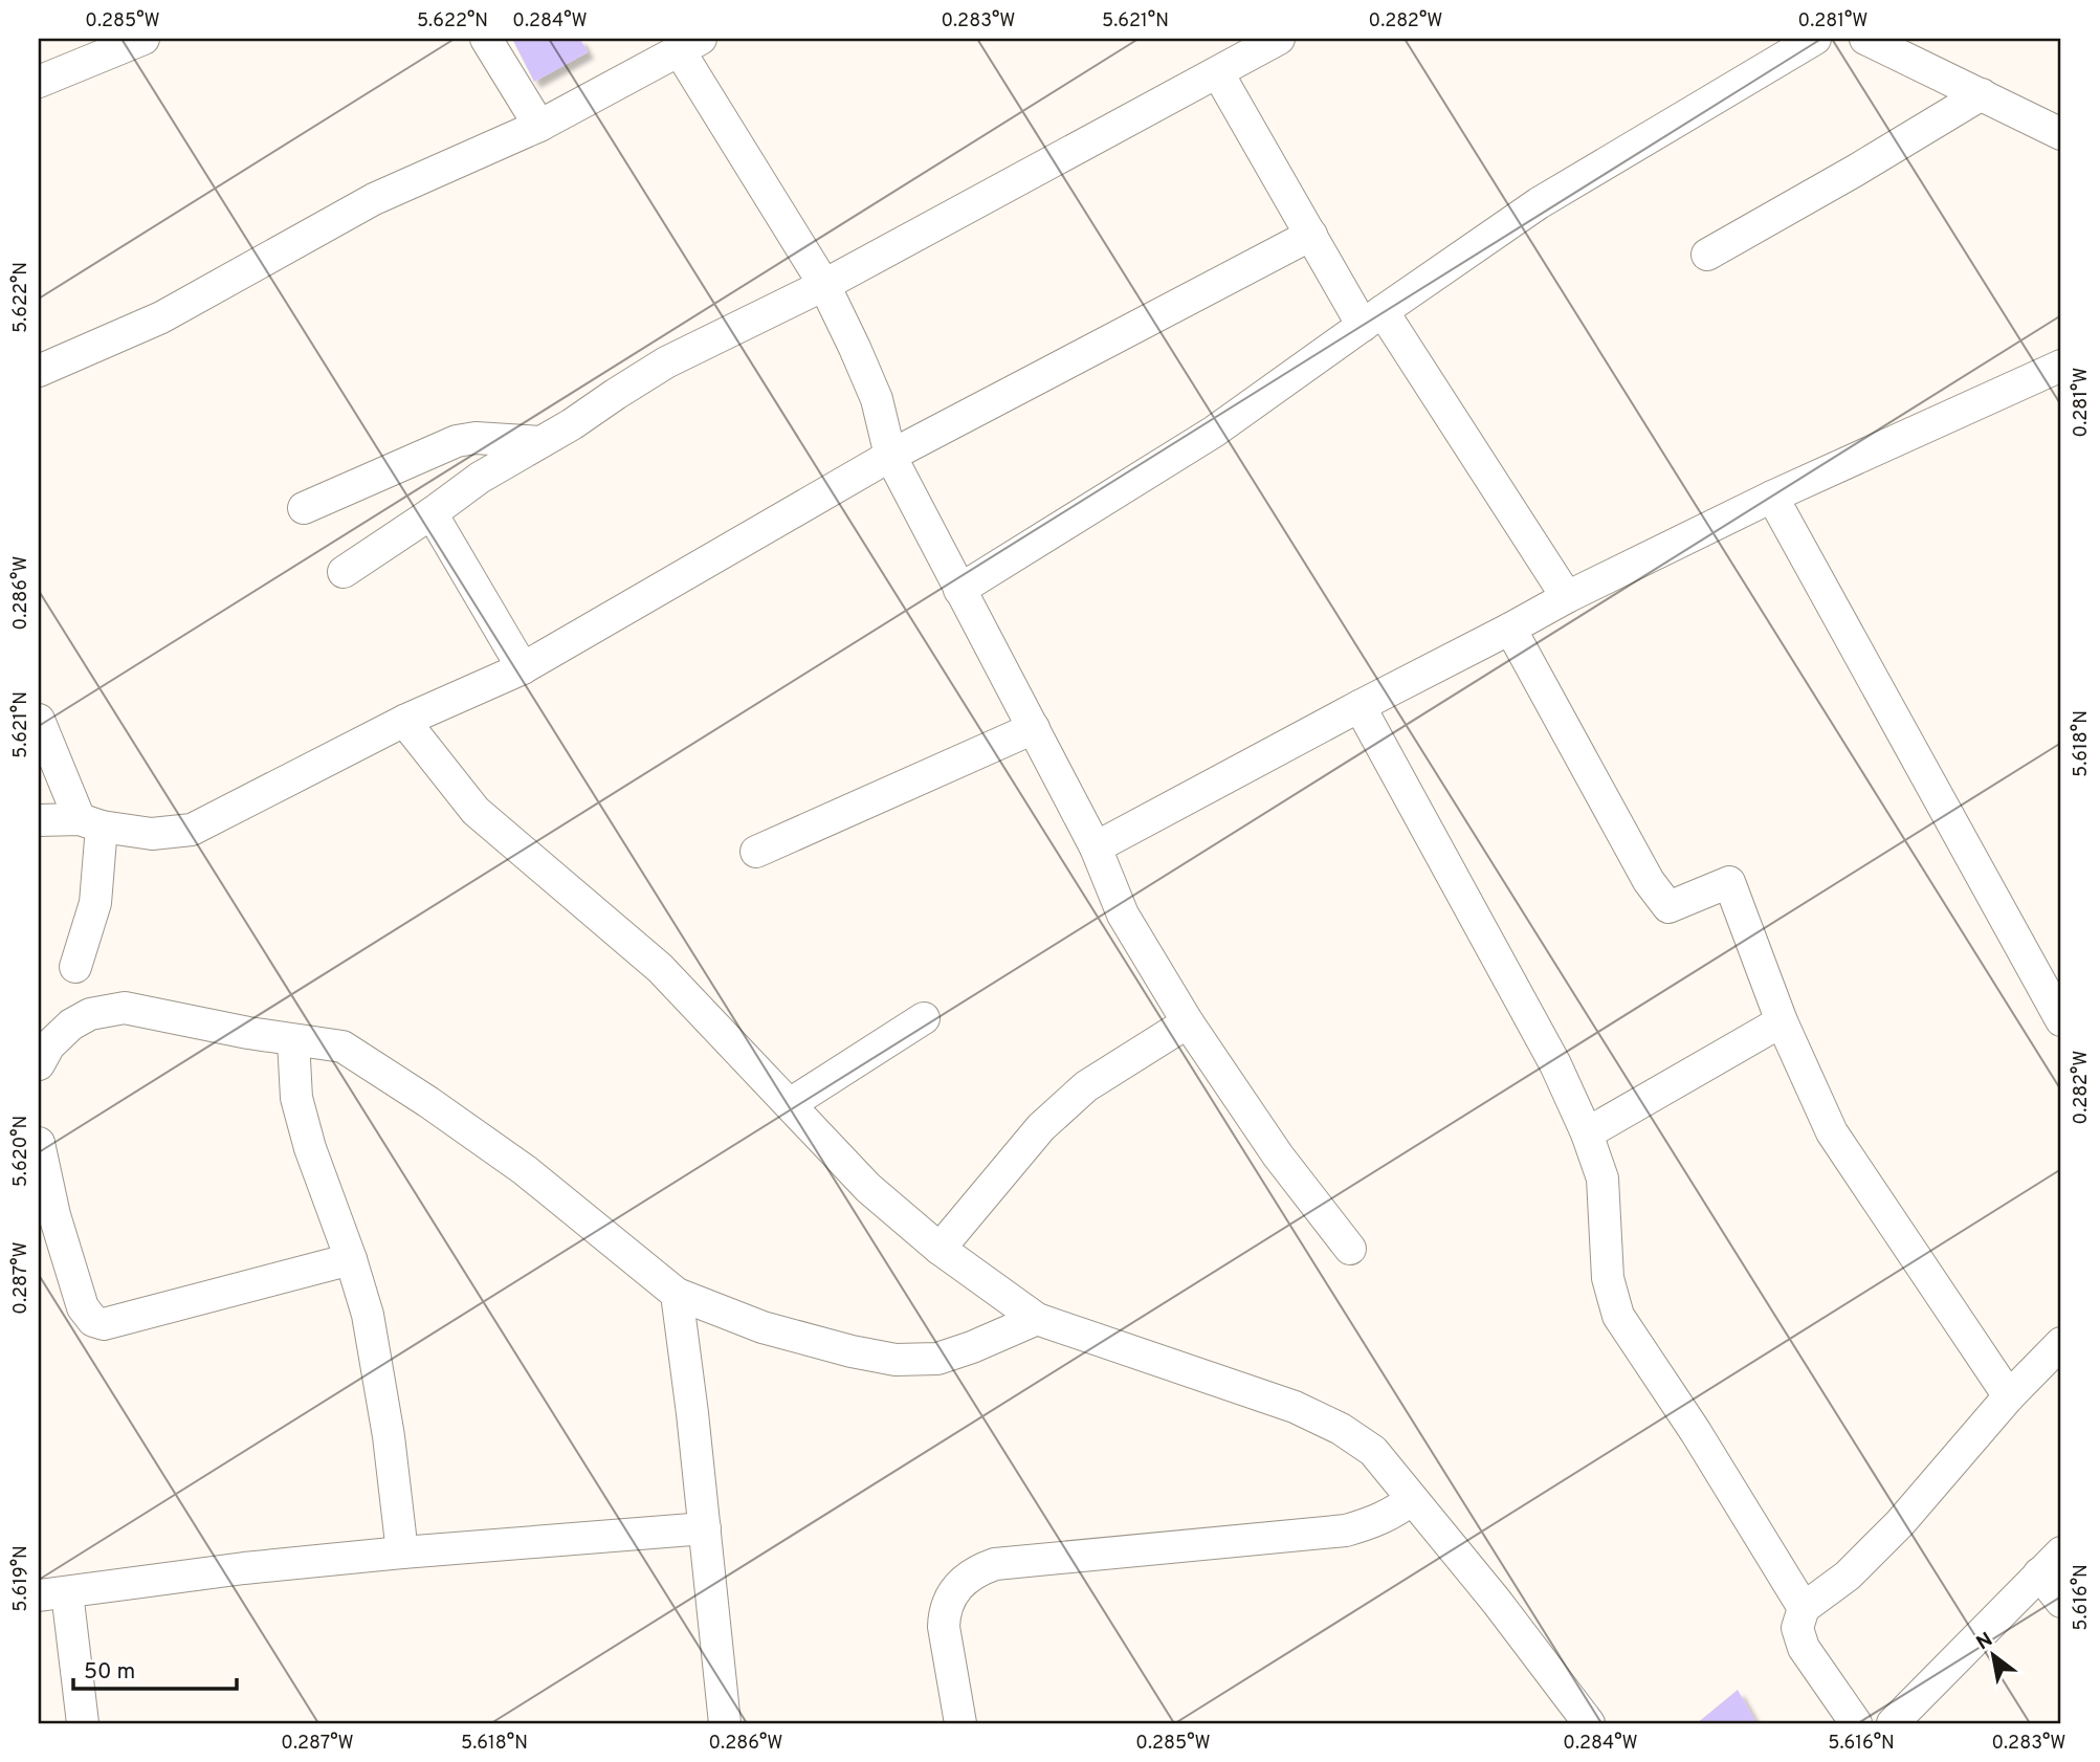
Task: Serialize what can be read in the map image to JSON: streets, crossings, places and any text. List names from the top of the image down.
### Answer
{
  "scale_bar": "50 m",
  "north": "top left",
  "coordinates": [
    "0.285°W",
    "5.622°N",
    "0.284°W",
    "0.283°W",
    "5.621°N",
    "0.282°W",
    "0.281°W",
    "0.286°W",
    "5.618°N",
    "5.620°N",
    "0.287°W",
    "5.619°N",
    "5.616°N"
  ]
}
